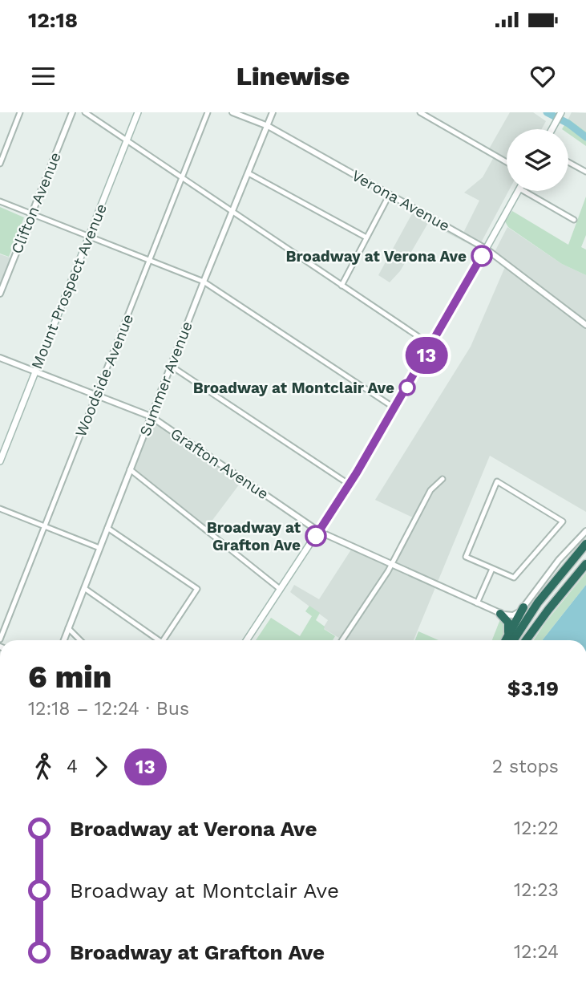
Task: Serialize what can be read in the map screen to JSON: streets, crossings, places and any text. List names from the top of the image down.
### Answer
{
  "streets": {
    "main road": ["Mount Prospect Avenue"],
    "street": [
      "Verona Avenue",
      "Clifton Avenue",
      "Woodside Avenue",
      "Summer Avenue",
      "Grafton Avenue"
    ]
  },
  "crossings": [
    ["Verona Avenue", "Summer Avenue"],
    ["Mount Prospect Avenue", "Grafton Avenue"],
    ["Woodside Avenue", "Grafton Avenue"],
    ["Summer Avenue", "Grafton Avenue"]
  ],
  "places": ["Broadway at Verona Ave", "Broadway at Montclair Ave", "Broadway at Grafton Ave"],
  "lines": ["bus line 13"],
  "page": {
    "status": "12:18",
    "header": "Linewise",
    "on_map": "13",
    "heading": ["6 min", "12:18 – 12:24 · Bus", "$3.19"],
    "legs": ["4", "13", "2 stops"],
    "list": [
      {
        "name": "Broadway at Verona Ave",
        "value": "12:22"
      },
      {
        "name": "Broadway at Montclair Ave",
        "value": "12:23"
      },
      {
        "name": "Broadway at Grafton Ave",
        "value": "12:24"
      }
    ]
  }
}
